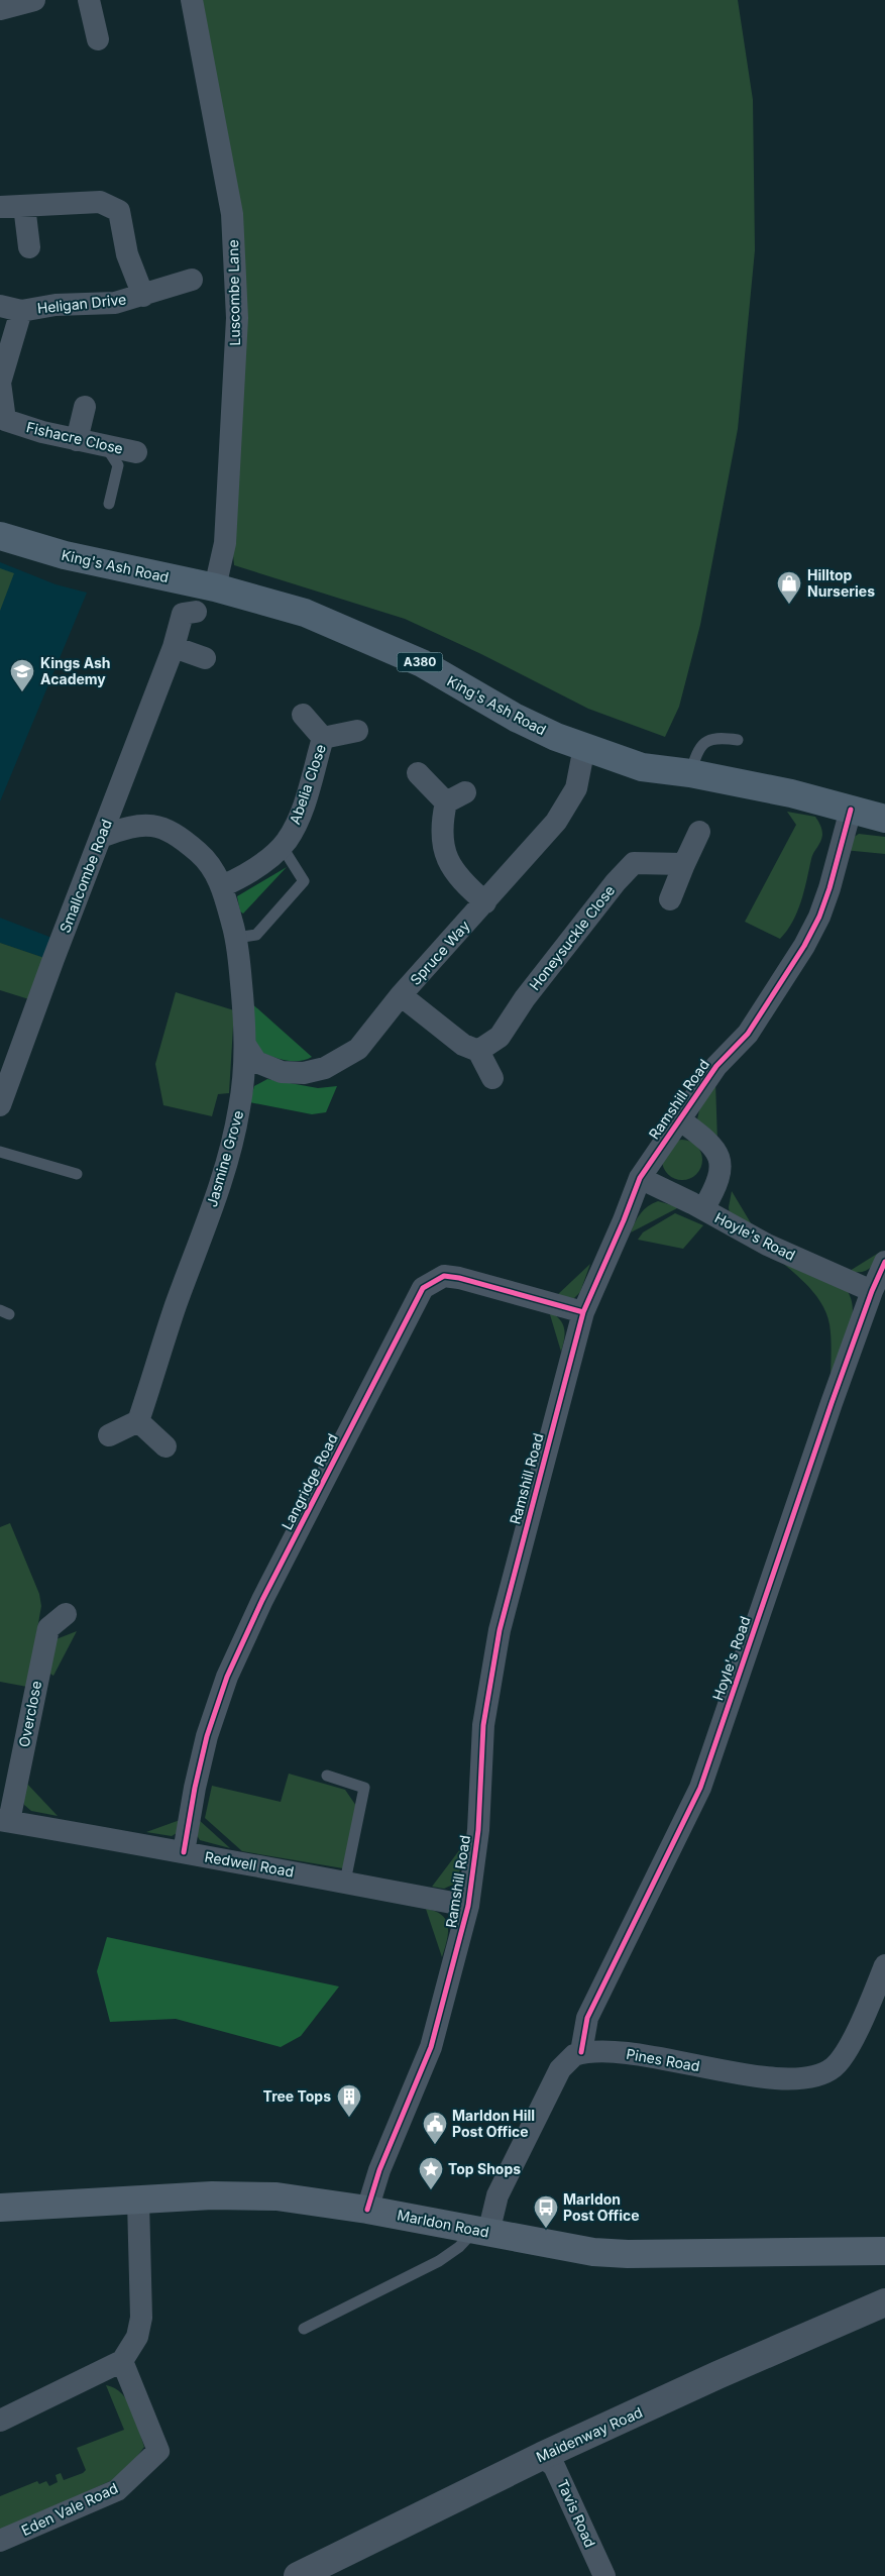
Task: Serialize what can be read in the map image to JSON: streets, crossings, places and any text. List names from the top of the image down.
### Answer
{
  "streets": {
    "highway": ["King's Ash Road", "A380"],
    "main road": ["Marldon Road"],
    "street": [
      "Luscombe Lane",
      "Heligan Drive",
      "Fishacre Close",
      "Abelia Close",
      "Smallcombe Road",
      "Honeysuckle Close",
      "Spruce Way",
      "Ramshill Road",
      "Jasmine Grove",
      "Hoyle's Road",
      "Langridge Road",
      "Overclose",
      "Redwell Road",
      "Pines Road",
      "Maidenway Road",
      "Eden Vale Road",
      "Tavis Road"
    ]
  },
  "crossings": [
    ["Luscombe Lane", "King's Ash Road"],
    ["Heligan Drive", "Fishacre Close"],
    ["King's Ash Road", "Spruce Way"],
    ["King's Ash Road", "Ramshill Road"],
    ["Abelia Close", "Jasmine Grove"],
    ["Smallcombe Road", "Jasmine Grove"],
    ["Spruce Way", "Jasmine Grove"],
    ["Ramshill Road", "Hoyle's Road"],
    ["Ramshill Road", "Langridge Road"],
    ["Ramshill Road", "Redwell Road"],
    ["Ramshill Road", "Marldon Road"],
    ["Hoyle's Road", "Pines Road"],
    ["Langridge Road", "Redwell Road"],
    ["Overclose", "Redwell Road"],
    ["Maidenway Road", "Tavis Road"]
  ],
  "places": {
    "shop": ["Hilltop Nurseries"],
    "school or university": ["Kings Ash Academy"],
    "building": ["Tree Tops"],
    "public building": ["Marldon Hill Post Office"],
    "place": ["Top Shops"],
    "bus stop": ["Marldon Post Office"]
  }
}
